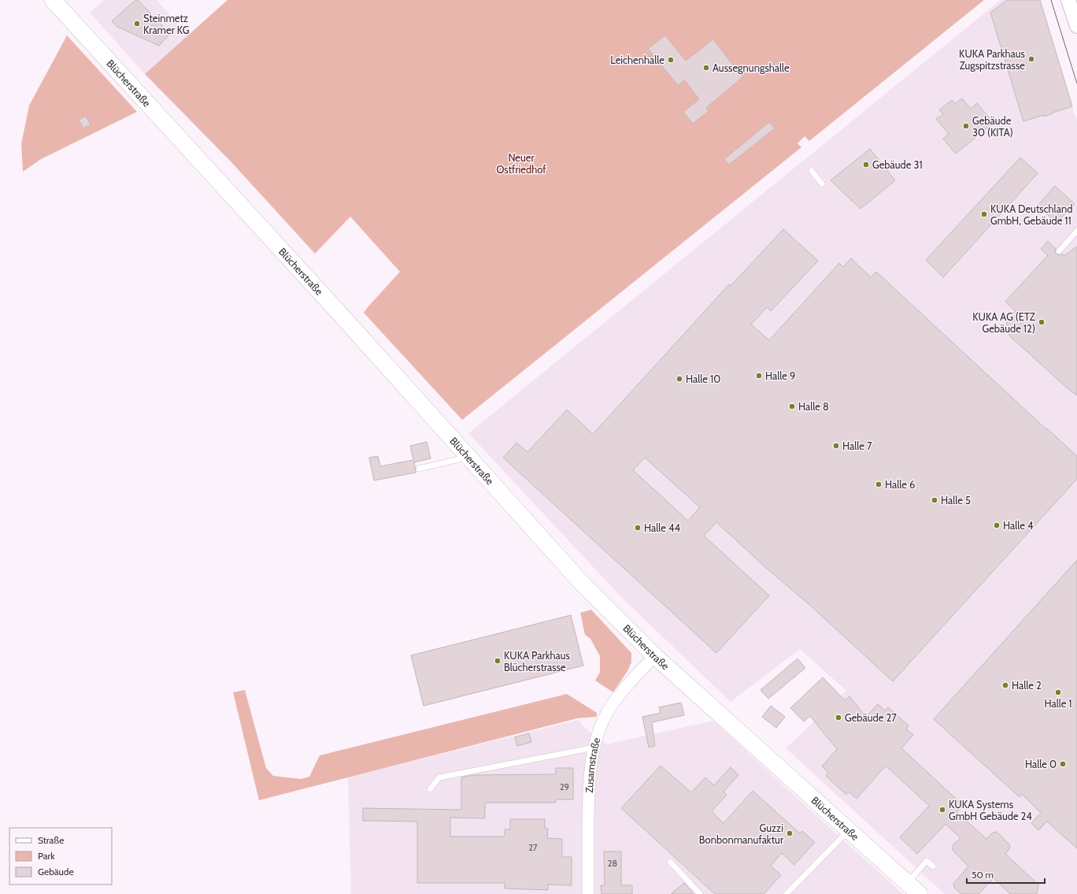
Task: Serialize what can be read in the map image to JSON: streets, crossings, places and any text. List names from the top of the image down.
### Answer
{
  "streets": {
    "main road": ["Blücherstraße"],
    "street": ["Zusamstraße"]
  },
  "crossings": [
    ["Blücherstraße", "Zusamstraße"]
  ],
  "parks": ["Neuer Ostfriedhof"],
  "places": [
    "Steinmetz Kramer KG",
    "KUKA Parkhaus Zugspitzstrasse",
    "Leichenhalle",
    "Aussegnungshalle",
    "Gebäude 30 (KITA)",
    "Gebäude 31",
    "KUKA Deutschland GmbH, Gebäude 11",
    "KUKA AG (ETZ Gebäude 12)",
    "Halle 9",
    "Halle 10",
    "Halle 8",
    "Halle 7",
    "Halle 6",
    "Halle 5",
    "Halle 4",
    "Halle 44",
    "KUKA Parkhaus Blücherstrasse",
    "Halle 2",
    "Halle 1",
    "Gebäude 27",
    "Halle 0",
    "KUKA Systems GmbH Gebäude 24",
    "Guzzi Bonbonmanufaktur"
  ],
  "house_numbers": ["29", "27", "28"],
  "legend": ["Straße", "Park", "Gebäude"],
  "scale_bar": "50 m"
}
